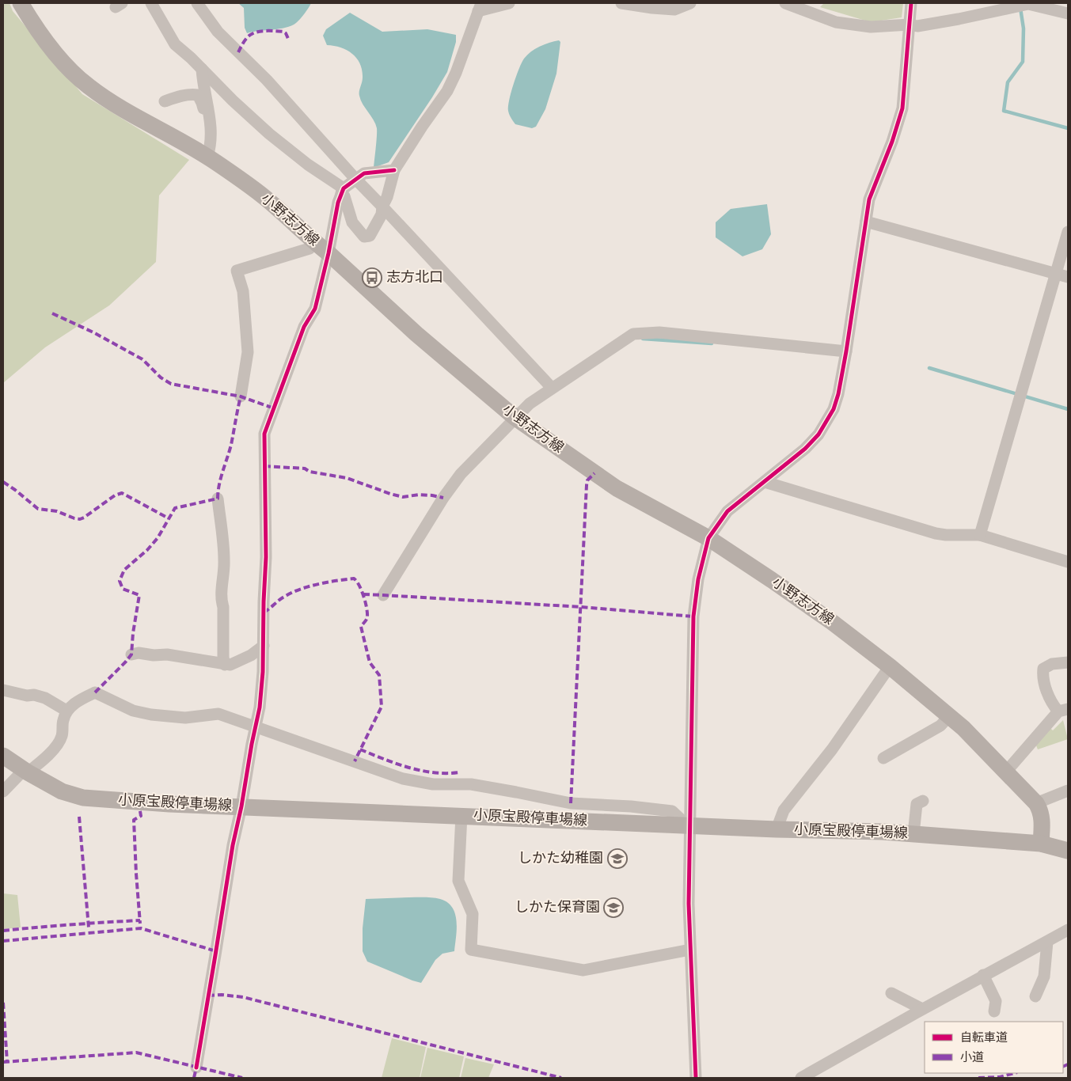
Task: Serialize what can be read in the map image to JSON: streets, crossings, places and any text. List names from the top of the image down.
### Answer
{
  "streets": {
    "main road": ["小野志方線", "小原宝殿停車場線"]
  },
  "crossings": [
    ["小野志方線", "小原宝殿停車場線"]
  ],
  "places": {
    "bus stop": ["志方北口"],
    "school or university": ["しかた幼稚園", "しかた保育園"]
  },
  "legend": ["自転車道", "小道"]
}
